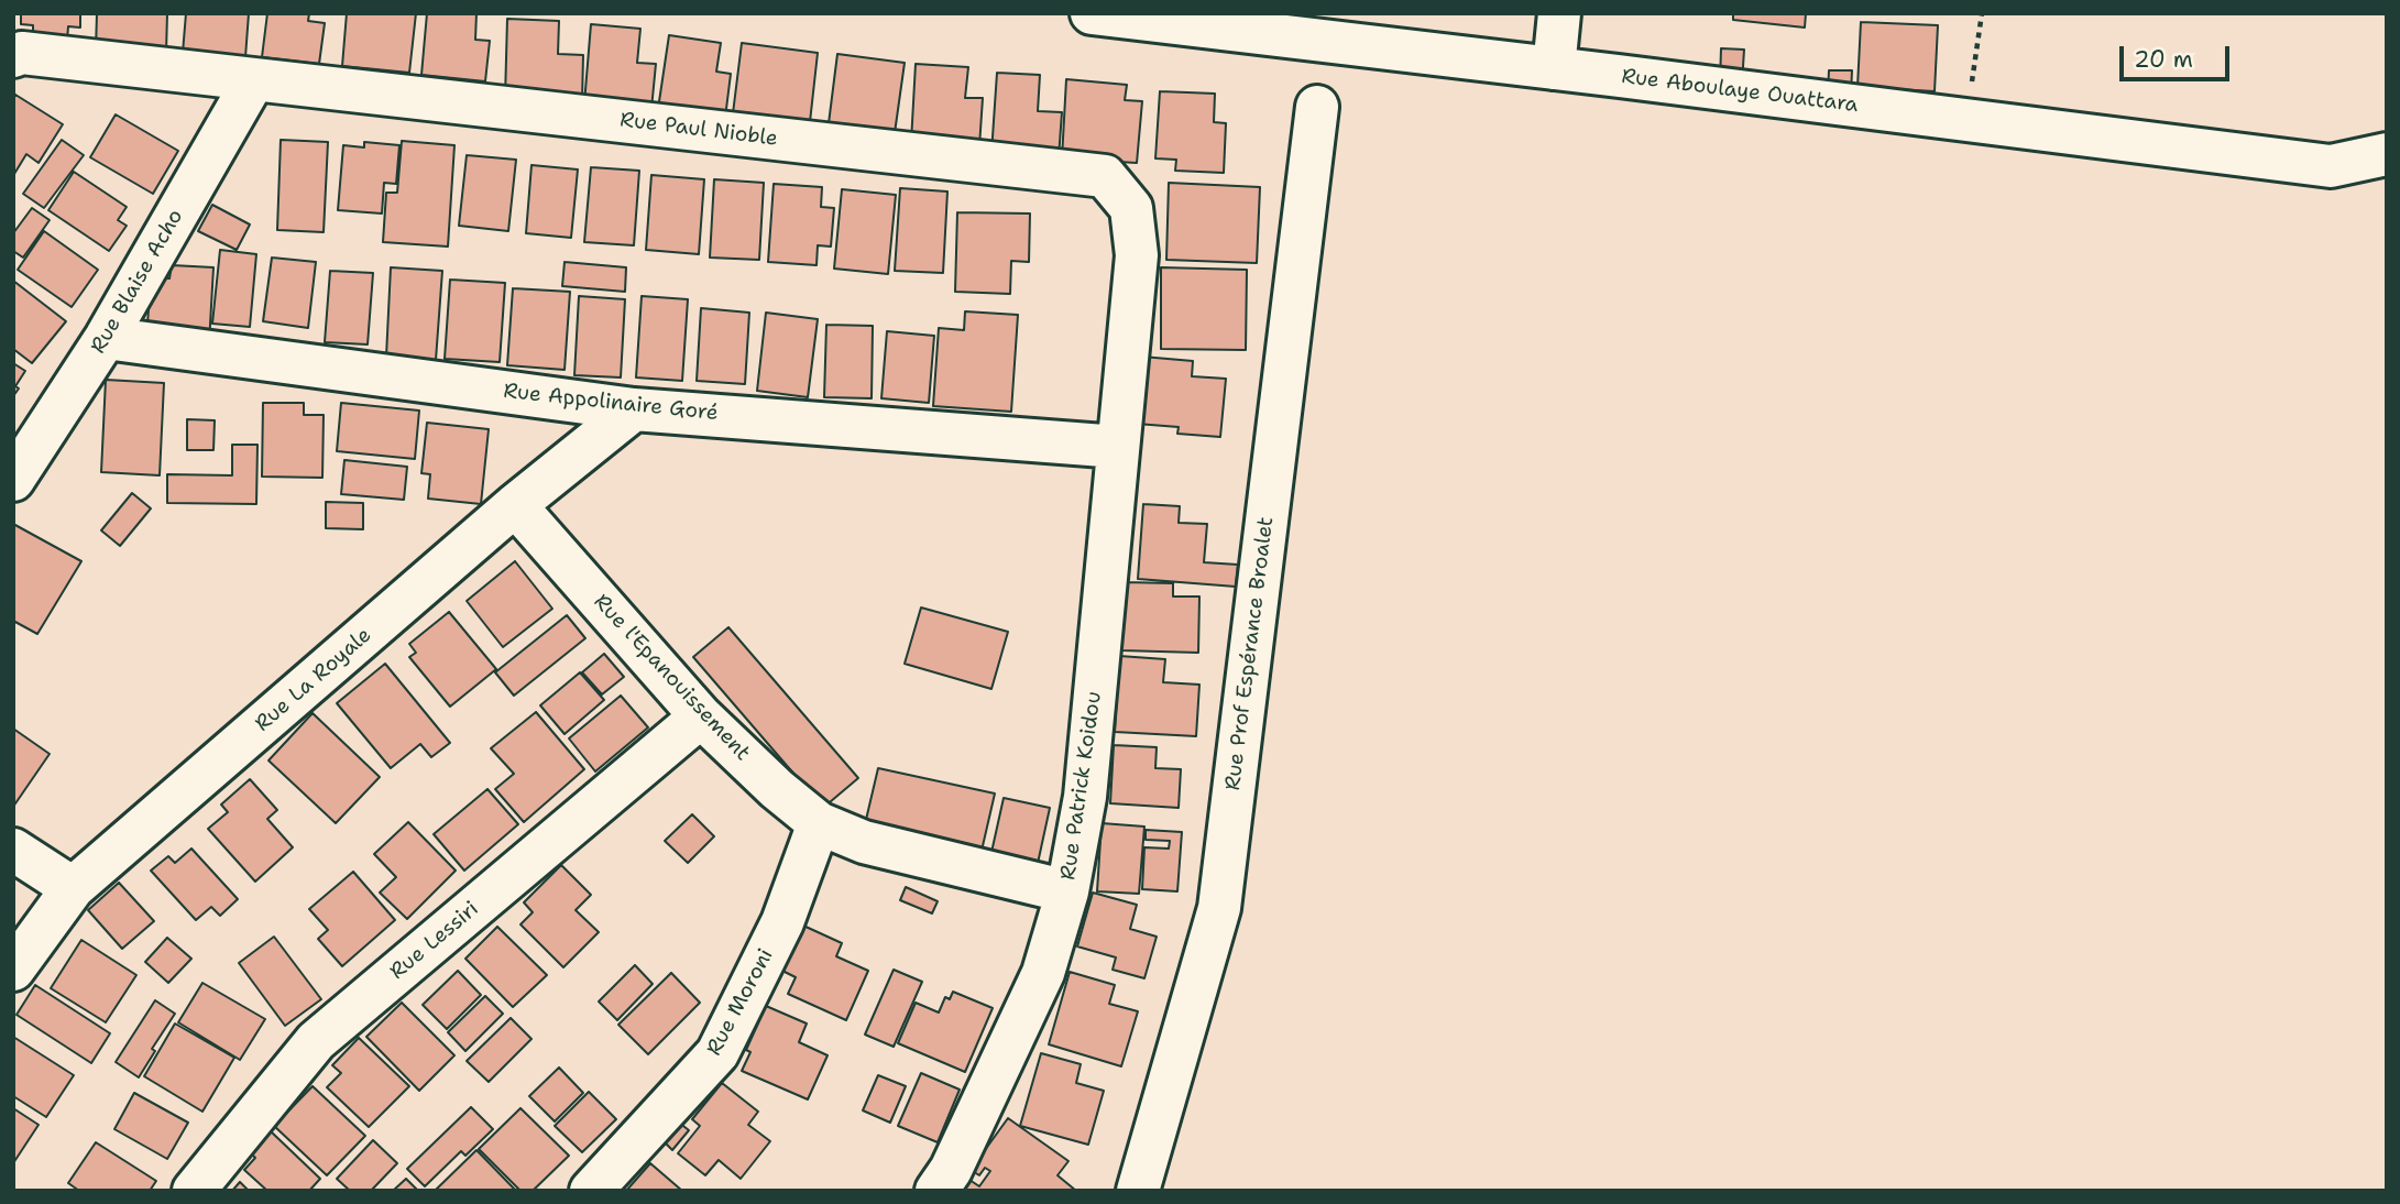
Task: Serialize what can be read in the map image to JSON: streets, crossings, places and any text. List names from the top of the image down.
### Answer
{
  "streets": {
    "street": [
      "Rue Aboulaye Ouattara",
      "Rue Paul Nioble",
      "Rue Blaise Acho",
      "Rue Appolinaire Goré",
      "Rue Prof Espérance Broalet",
      "Rue l'Epanouissement",
      "Rue La Royale",
      "Rue Patrick Koidou",
      "Rue Lessiri",
      "Rue Moroni"
    ]
  },
  "crossings": [
    ["Rue Paul Nioble", "Rue Blaise Acho"],
    ["Rue Paul Nioble", "Rue Appolinaire Goré"],
    ["Rue Paul Nioble", "Rue Patrick Koidou"],
    ["Rue Blaise Acho", "Rue Appolinaire Goré"],
    ["Rue Appolinaire Goré", "Rue La Royale"],
    ["Rue Appolinaire Goré", "Rue Patrick Koidou"],
    ["Rue l'Epanouissement", "Rue La Royale"],
    ["Rue l'Epanouissement", "Rue Patrick Koidou"],
    ["Rue l'Epanouissement", "Rue Lessiri"],
    ["Rue l'Epanouissement", "Rue Moroni"]
  ],
  "scale_bar": "20 m"
}
